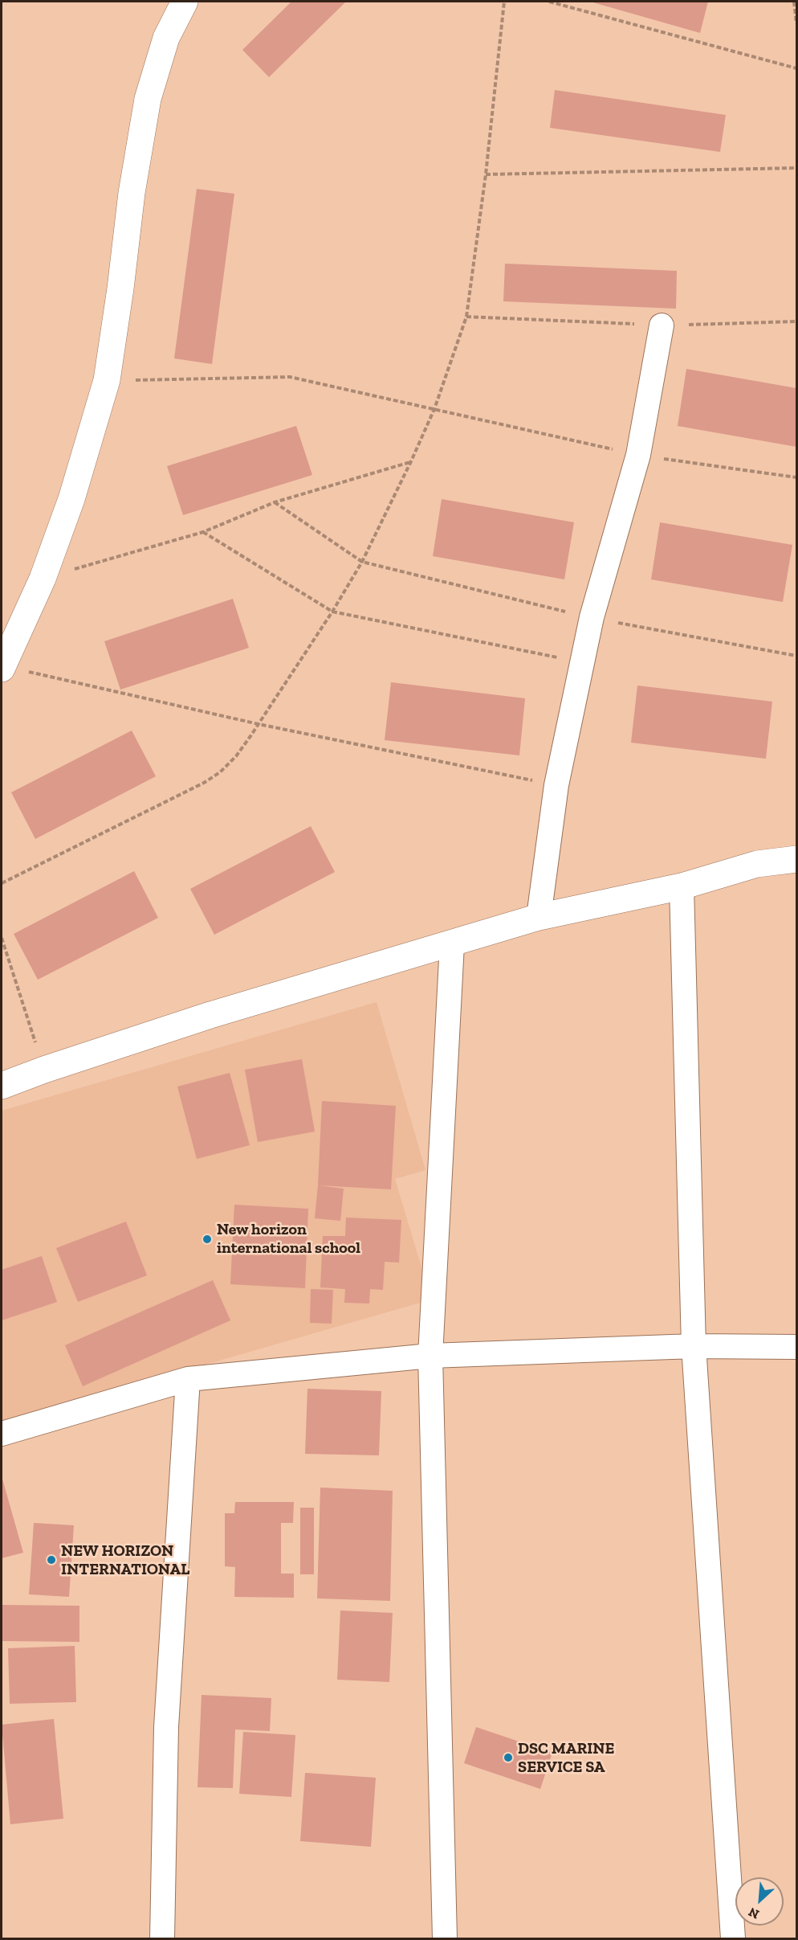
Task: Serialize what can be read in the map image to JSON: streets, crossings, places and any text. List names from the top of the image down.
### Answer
{
  "places": ["New horizon international school", "NEW HORIZON INTERNATIONAL", "DSC MARINE SERVICE SA"],
  "north": "bottom left"
}
